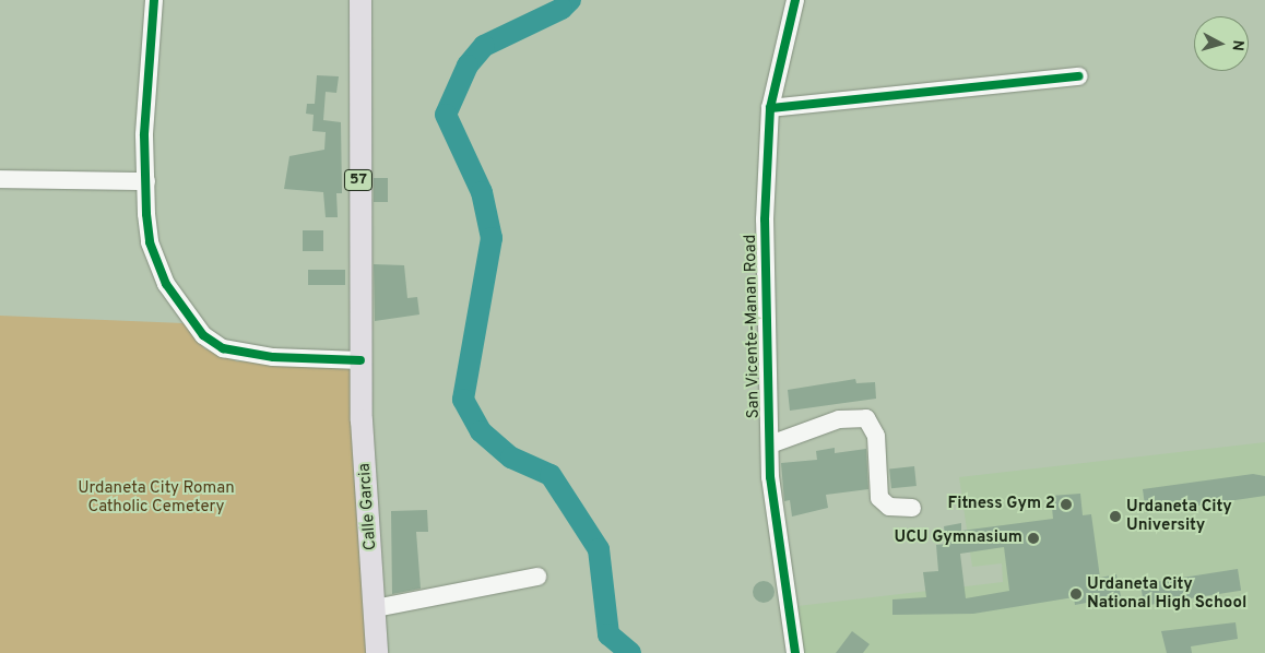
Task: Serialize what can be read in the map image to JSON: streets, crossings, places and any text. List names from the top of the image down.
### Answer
{
  "streets": {
    "main road": ["57", "Calle Garcia"],
    "street": ["San Vicente-Manan Road"]
  },
  "crossings": [
    ["57", "Calle Garcia"]
  ],
  "parks": ["Urdaneta City Roman Catholic Cemetery"],
  "places": [
    "Fitness Gym 2",
    "Urdaneta City University",
    "UCU Gymnasium",
    "Urdaneta City National High School"
  ],
  "north": "right"
}
